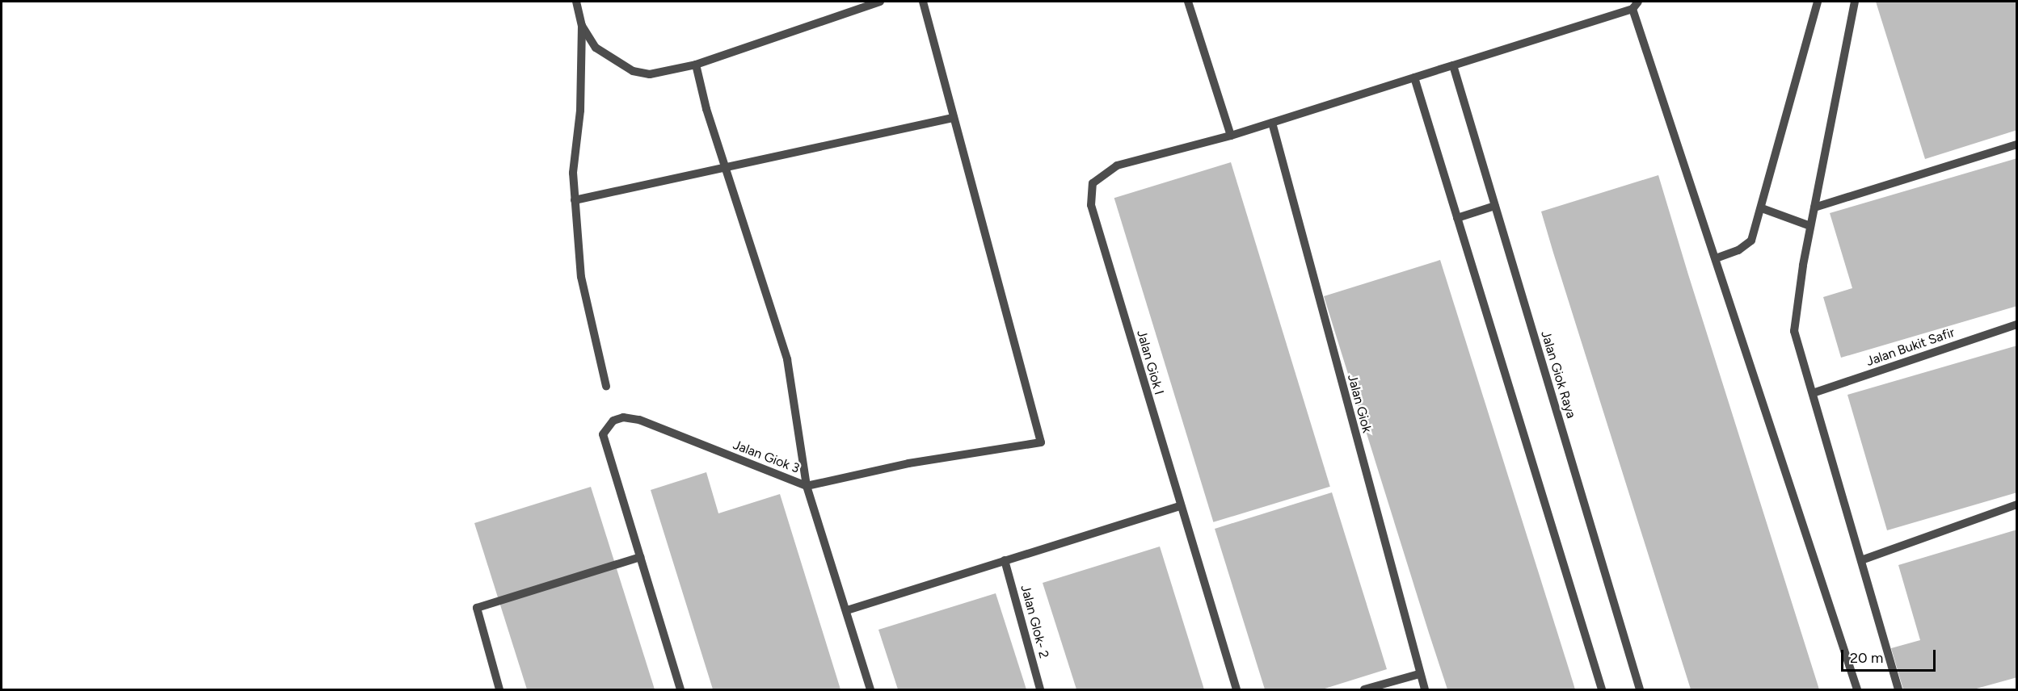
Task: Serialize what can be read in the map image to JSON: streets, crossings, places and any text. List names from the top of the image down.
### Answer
{
  "streets": {
    "street": [
      "Jalan Bukit Safir",
      "Jalan Giok I",
      "Jalan Giok Raya",
      "Jalan Giok",
      "Jalan Giok 3",
      "Jalan Glok- 2"
    ]
  },
  "crossings": [
    ["Jalan Giok I", "Jalan Giok Raya"],
    ["Jalan Giok I", "Jalan Giok"]
  ],
  "scale_bar": "20 m"
}
